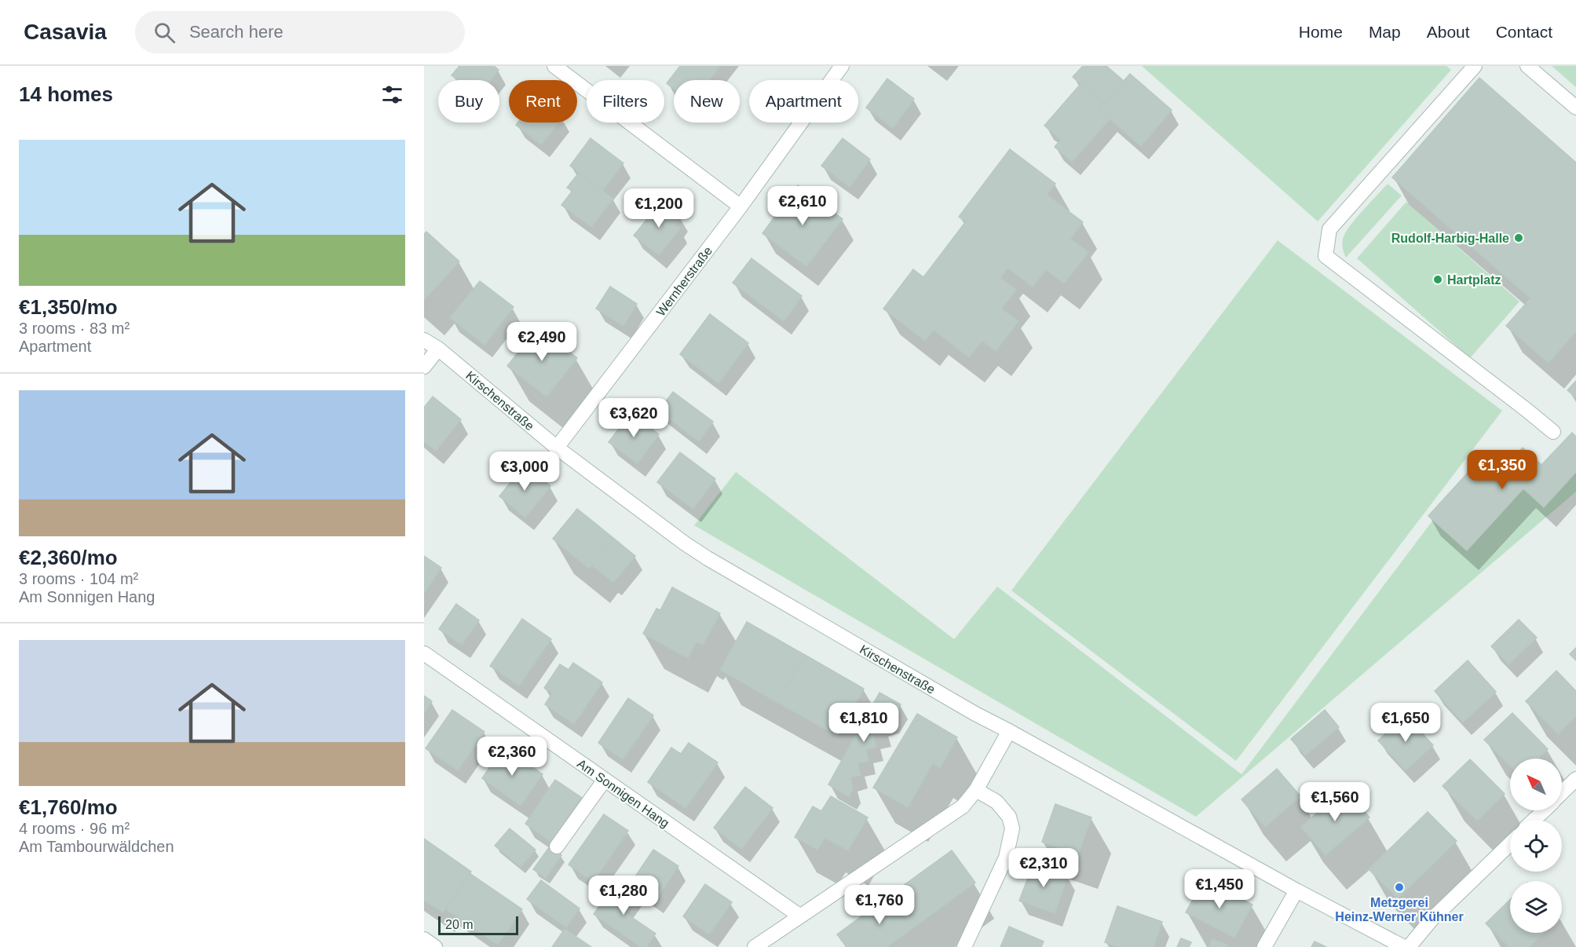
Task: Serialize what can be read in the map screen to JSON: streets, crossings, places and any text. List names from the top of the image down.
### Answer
{
  "streets": {
    "street": ["Wernherstraße", "Kirschenstraße", "Am Sonnigen Hang"]
  },
  "crossings": [
    ["Wernherstraße", "Kirschenstraße"]
  ],
  "places": ["Rudolf-Harbig-Halle", "Hartplatz", "Metzgerei Heinz-Werner Kühner"],
  "scale_bar": "20 m",
  "north": "top left",
  "page": {
    "header": "Casavia",
    "search": "Search here",
    "nav": [
      "Home",
      "Map",
      "About",
      "Contact"
    ],
    "heading": "14 homes",
    "chip": [
      "Buy",
      "Rent",
      "Filters",
      "New",
      "Apartment"
    ],
    "list": [
      {
        "name": "€1,350/mo",
        "note": "3 rooms · 83 m² · Apartment"
      },
      {
        "name": "€2,360/mo",
        "note": "3 rooms · 104 m² · Am Sonnigen Hang"
      },
      {
        "name": "€1,760/mo",
        "note": "4 rooms · 96 m² · Am Tambourwäldchen"
      }
    ],
    "price": [
      "€2,610",
      "€1,200",
      "€2,490",
      "€3,620",
      "€1,350",
      "€3,000",
      "€1,810",
      "€1,650",
      "€2,360",
      "€1,560",
      "€2,310",
      "€1,450",
      "€1,280",
      "€1,760"
    ],
    "scale": "20 m"
  }
}
